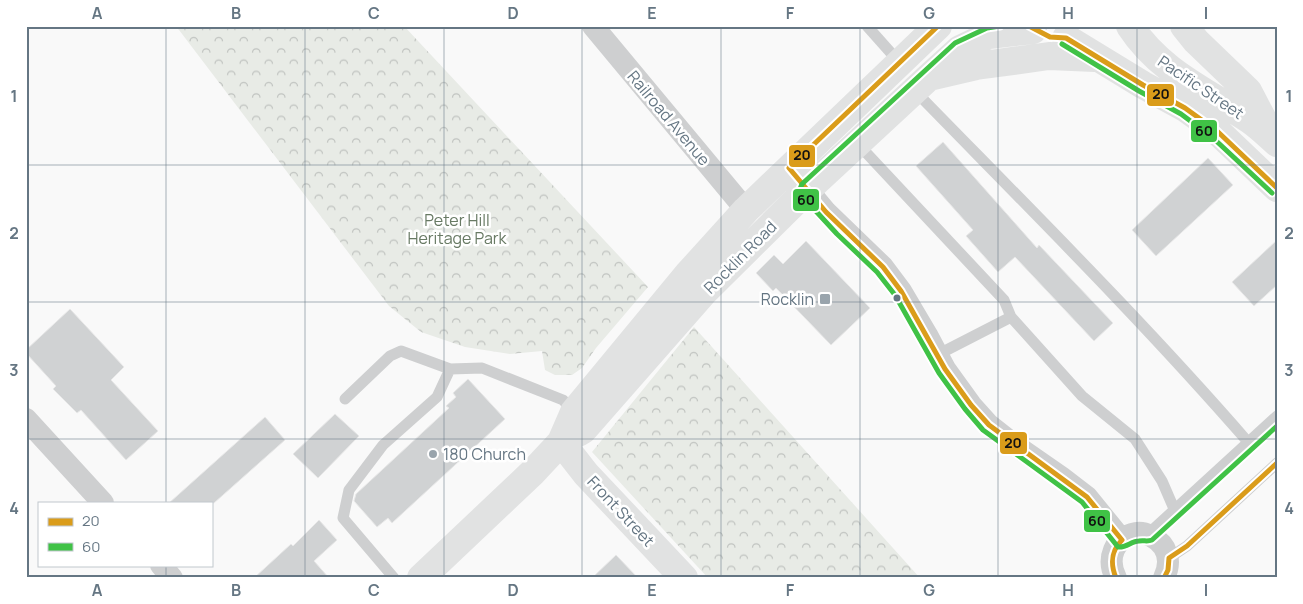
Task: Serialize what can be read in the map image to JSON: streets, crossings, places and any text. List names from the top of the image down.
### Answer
{
  "streets": {
    "street": [
      "Pacific Street",
      "Railroad Avenue",
      "Rocklin Road",
      "Front Street"
    ]
  },
  "crossings": [
    ["Railroad Avenue", "Rocklin Road"],
    ["Rocklin Road", "Front Street"]
  ],
  "parks": ["Peter Hill Heritage Park"],
  "places": {
    "transit": ["Rocklin"],
    "other": ["180 Church"]
  },
  "lines": ["transit line 20", "transit line 60"],
  "legend": ["20", "60"],
  "grid": {
    "columns": [
      "A",
      "B",
      "C",
      "D",
      "E",
      "F",
      "G",
      "H",
      "I"
    ],
    "rows": [
      "1",
      "2",
      "3",
      "4"
    ]
  }
}
